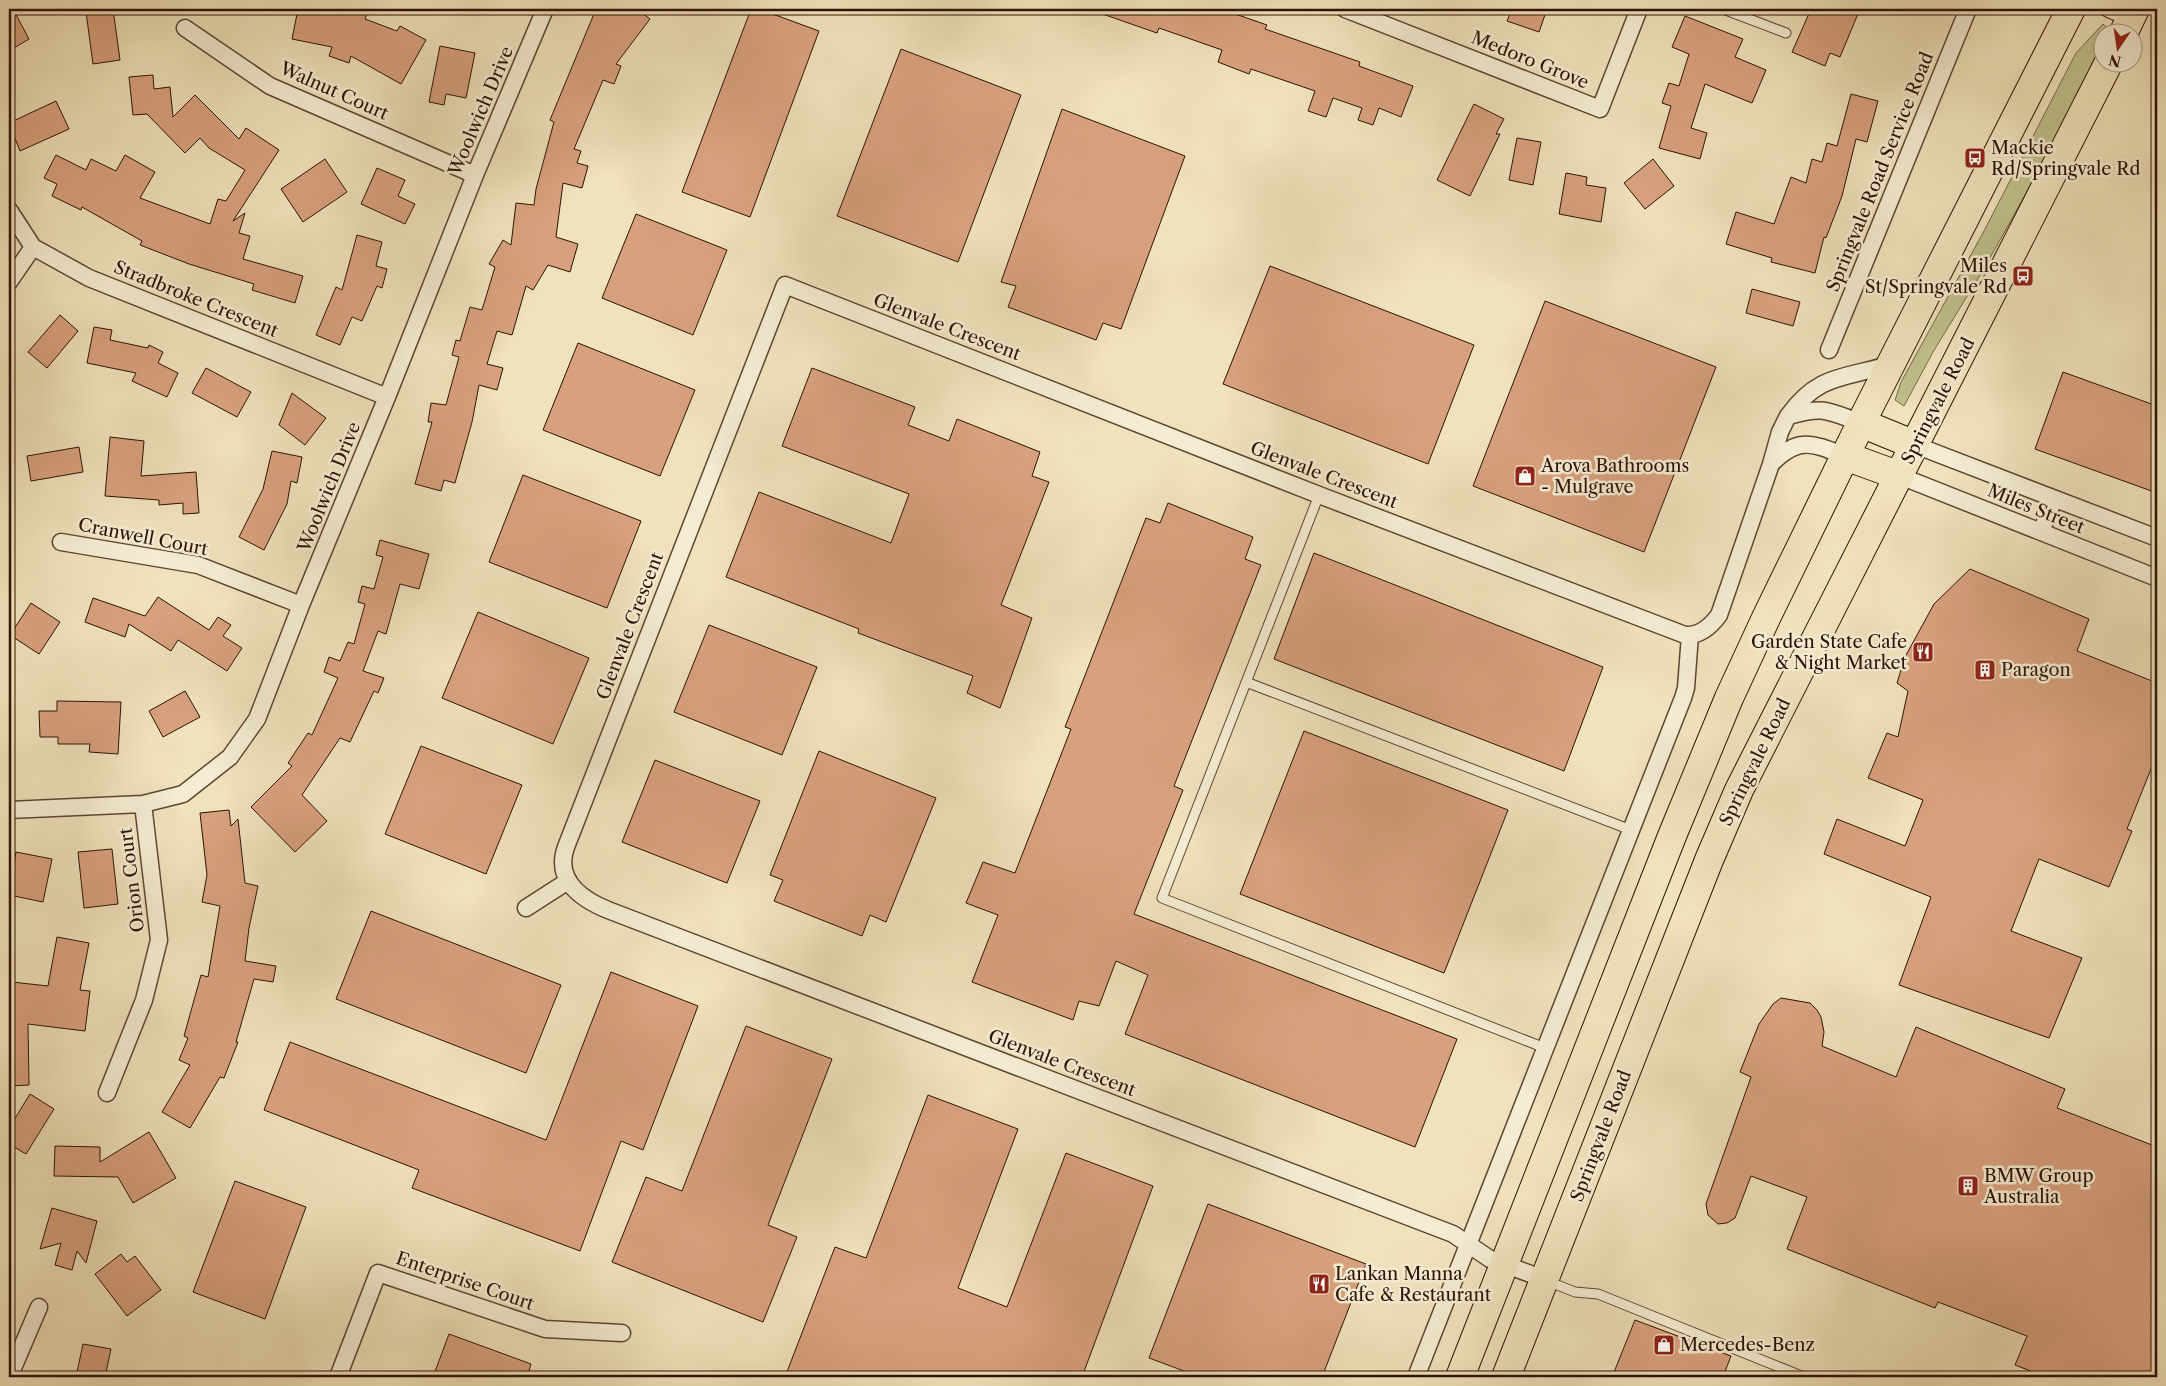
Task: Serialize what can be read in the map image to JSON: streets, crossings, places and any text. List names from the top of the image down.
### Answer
{
  "streets": {
    "highway": ["Springvale Road"],
    "street": [
      "Medoro Grove",
      "Walnut Court",
      "Woolwich Drive",
      "Springvale Road Service Road",
      "Stradbroke Crescent",
      "Glenvale Crescent",
      "Miles Street",
      "Cranwell Court",
      "Orion Court",
      "Enterprise Court"
    ]
  },
  "crossings": [
    ["Walnut Court", "Woolwich Drive"],
    ["Woolwich Drive", "Stradbroke Crescent"],
    ["Woolwich Drive", "Cranwell Court"],
    ["Woolwich Drive", "Orion Court"],
    ["Glenvale Crescent", "Springvale Road"],
    ["Springvale Road", "Miles Street"]
  ],
  "places": {
    "bus stop": ["Mackie Rd/Springvale Rd", "Miles St/Springvale Rd"],
    "shop": ["Arova Bathrooms - Mulgrave", "Mercedes-Benz"],
    "restaurant": ["Garden State Cafe & Night Market", "Lankan Manna Cafe & Restaurant"],
    "building": ["Paragon", "BMW Group Australia"]
  },
  "north": "bottom"
}
